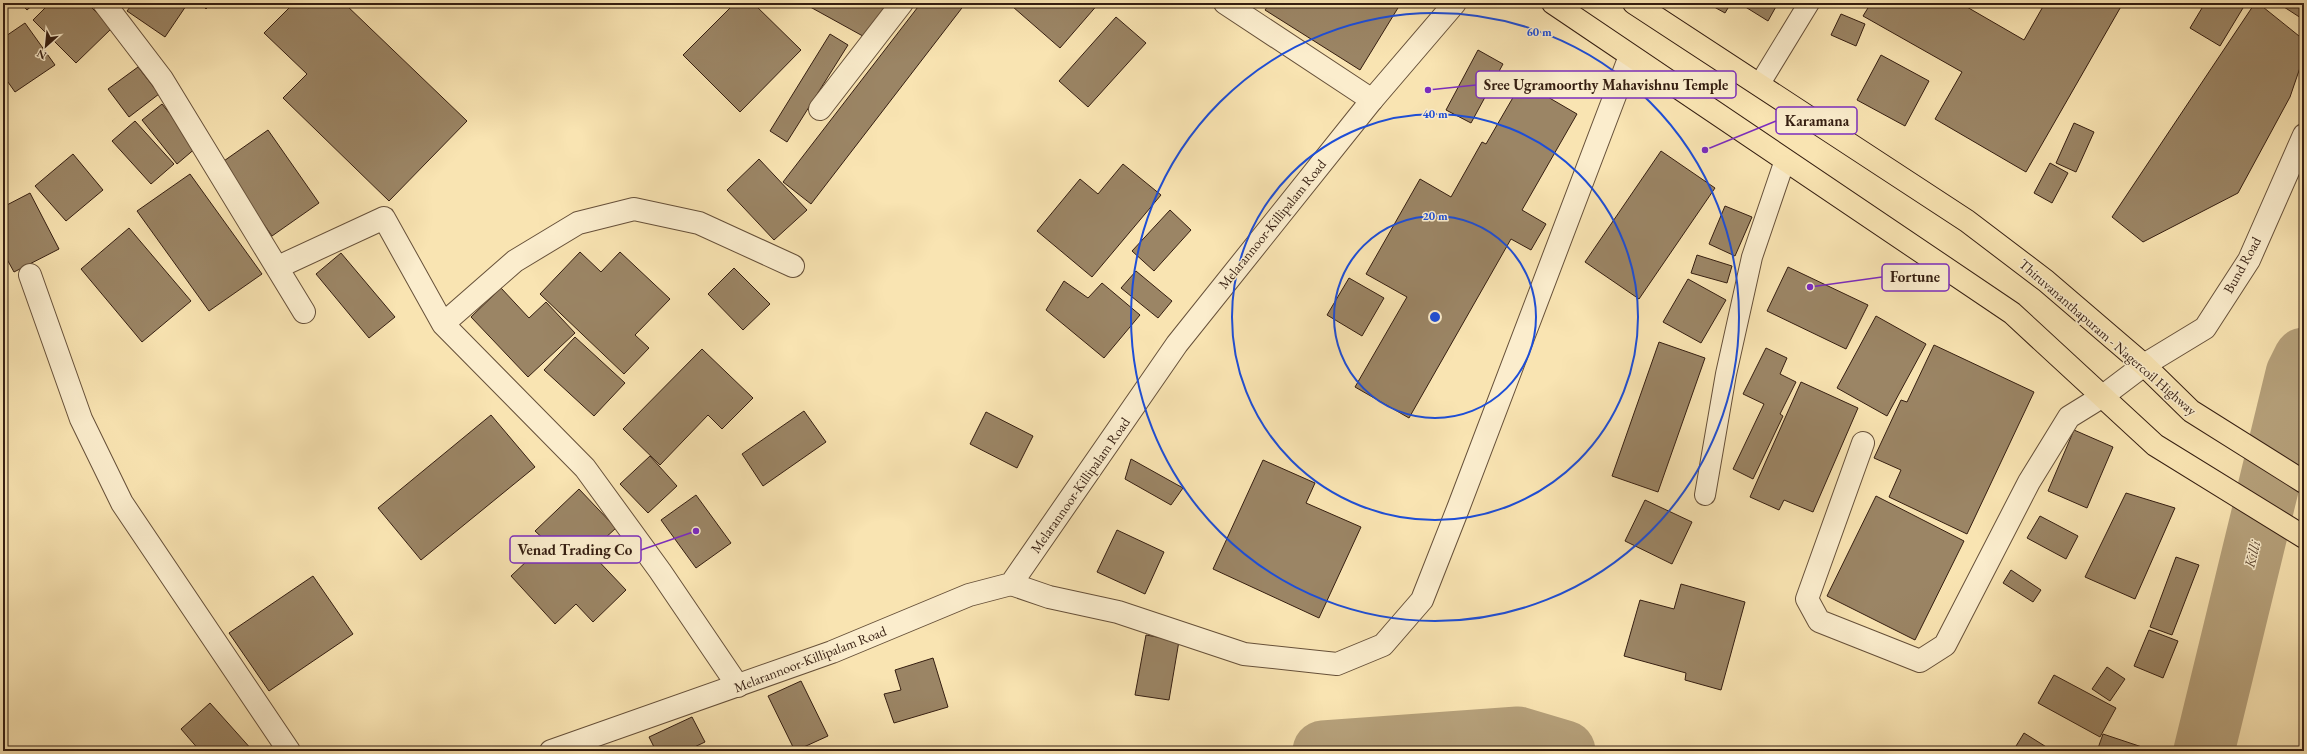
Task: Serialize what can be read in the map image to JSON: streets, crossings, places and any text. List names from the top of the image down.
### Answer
{
  "streets": {
    "main road": ["Thiruvananthapuram - Nagercoil Highway"],
    "street": ["Melarannoor-Killipalam Road", "Bund Road"]
  },
  "crossings": [
    ["Bund Road", "Thiruvananthapuram - Nagercoil Highway"]
  ],
  "water": ["Killi"],
  "places": [
    "Sree Ugramoorthy Mahavishnu Temple",
    "Karamana",
    "Fortune",
    "Venad Trading Co"
  ],
  "north": "bottom left",
  "rings": ["60 m", "40 m", "20 m"]
}
